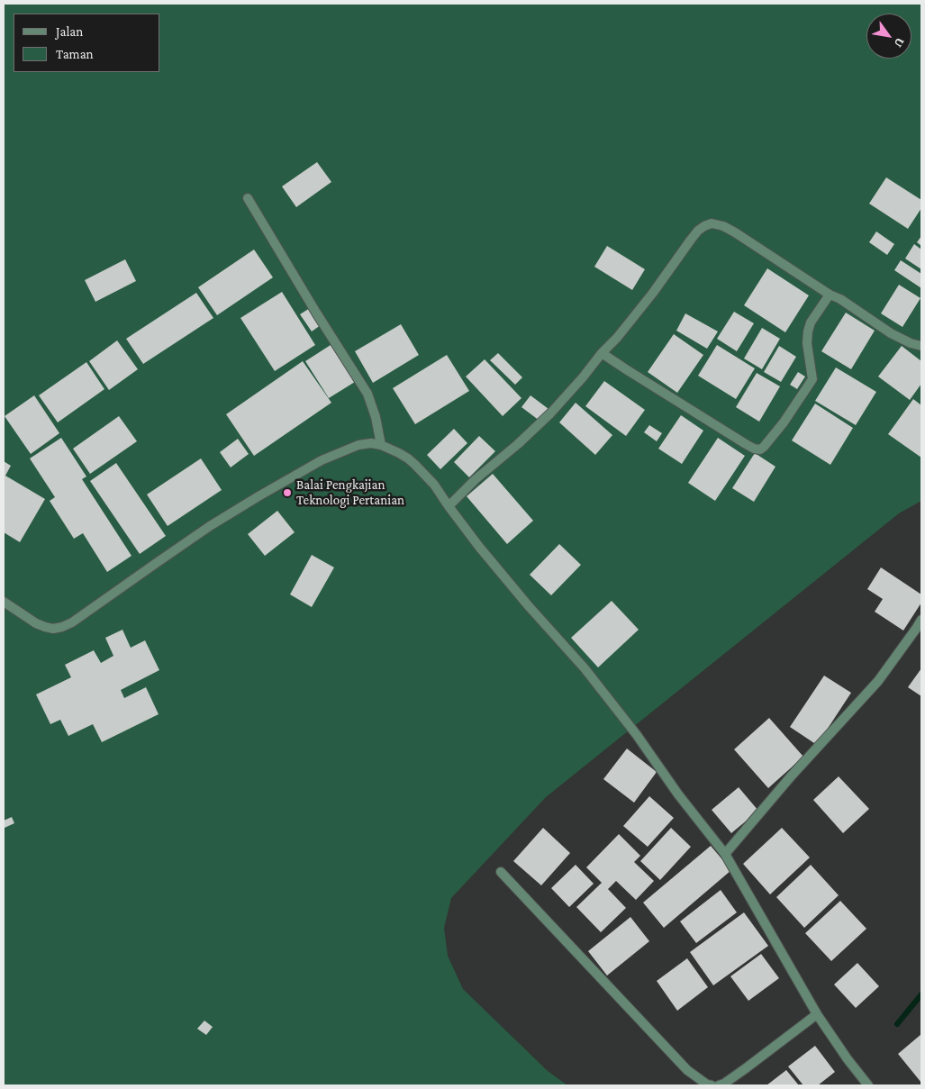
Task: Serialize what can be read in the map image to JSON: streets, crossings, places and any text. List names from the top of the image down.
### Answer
{
  "places": ["Balai Pengkajian Teknologi Pertanian"],
  "legend": ["Jalan", "Taman"],
  "north": "bottom right"
}
